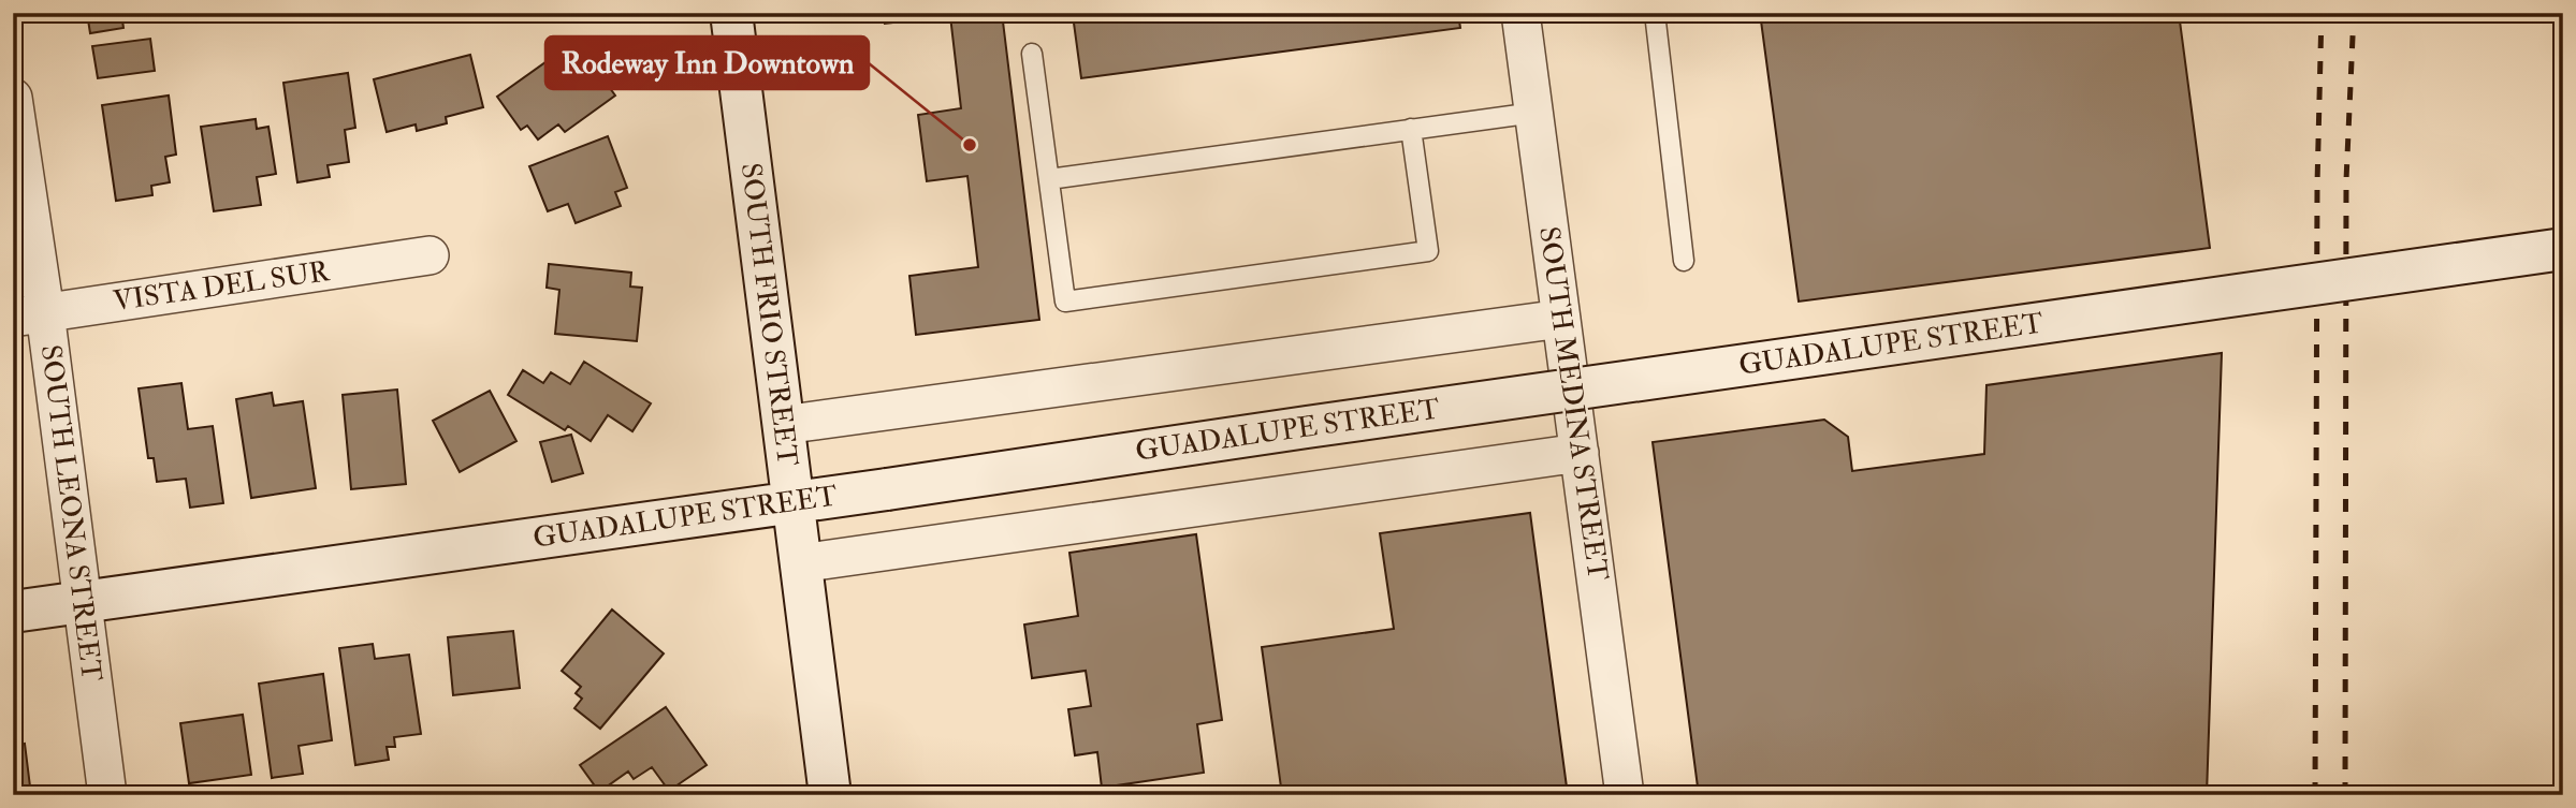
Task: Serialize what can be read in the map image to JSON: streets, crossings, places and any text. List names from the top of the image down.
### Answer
{
  "streets": {
    "main road": ["SOUTH FRIO STREET", "GUADALUPE STREET"],
    "street": ["VISTA DEL SUR", "SOUTH MEDINA STREET", "SOUTH LEONA STREET"]
  },
  "crossings": [
    ["VISTA DEL SUR", "SOUTH LEONA STREET"],
    ["SOUTH FRIO STREET", "GUADALUPE STREET"],
    ["GUADALUPE STREET", "SOUTH LEONA STREET"]
  ],
  "places": ["Rodeway Inn Downtown"]
}
